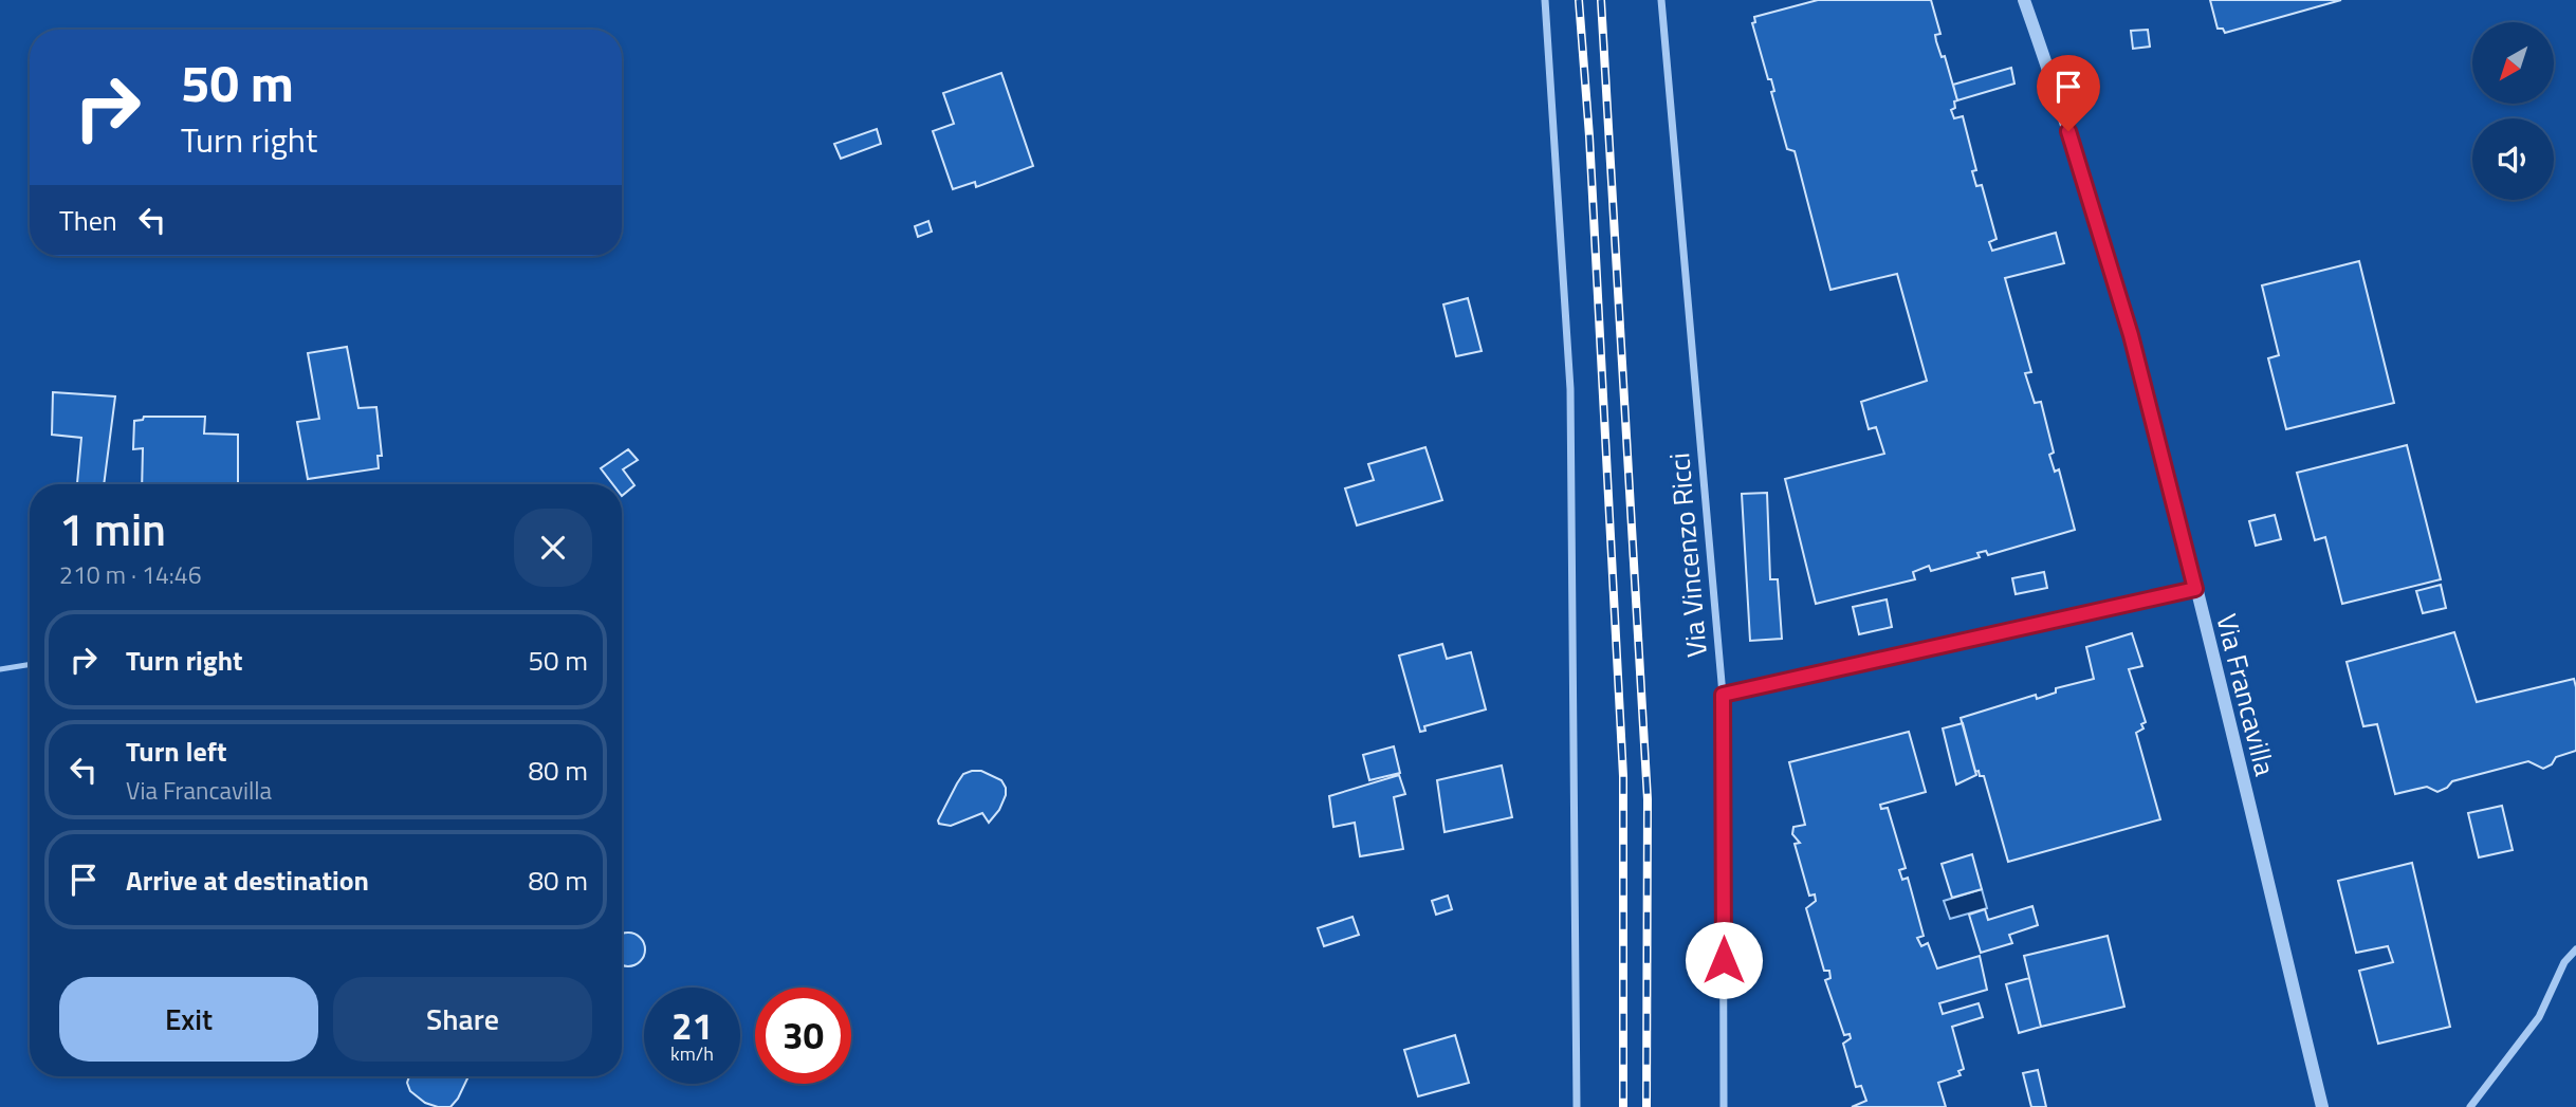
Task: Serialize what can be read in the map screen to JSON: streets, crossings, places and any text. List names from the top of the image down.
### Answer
{
  "streets": {
    "street": ["Via Vincenzo Ricci", "Via Francavilla"]
  },
  "north": "bottom left",
  "page": {
    "turn": ["50 m", "Turn right"],
    "then": "Then",
    "heading": ["1 min", "210 m · 14:46"],
    "list": [
      {
        "name": "Turn right",
        "value": "50 m"
      },
      {
        "name": "Turn left",
        "note": "Via Francavilla",
        "value": "80 m"
      },
      {
        "name": "Arrive at destination",
        "value": "80 m"
      }
    ],
    "buttons": ["Exit", "Share"],
    "speed": "21 km/h",
    "limit": "30"
  }
}
